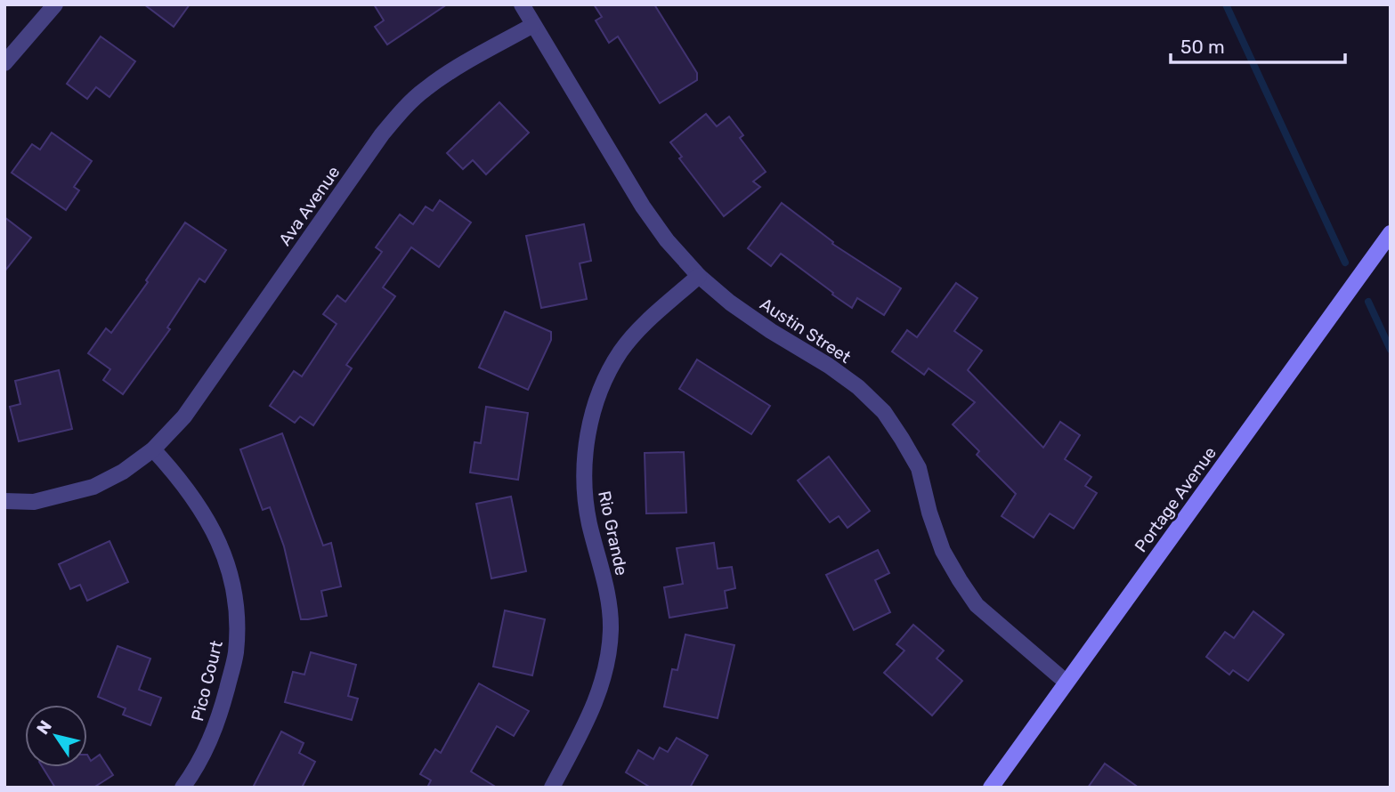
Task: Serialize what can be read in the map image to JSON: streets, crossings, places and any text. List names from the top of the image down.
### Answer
{
  "streets": {
    "street": [
      "Ava Avenue",
      "Austin Street",
      "Portage Avenue",
      "Rio Grande",
      "Pico Court"
    ]
  },
  "crossings": [
    ["Ava Avenue", "Austin Street"],
    ["Ava Avenue", "Pico Court"],
    ["Austin Street", "Portage Avenue"],
    ["Austin Street", "Rio Grande"]
  ],
  "scale_bar": "50 m",
  "north": "top left"
}
